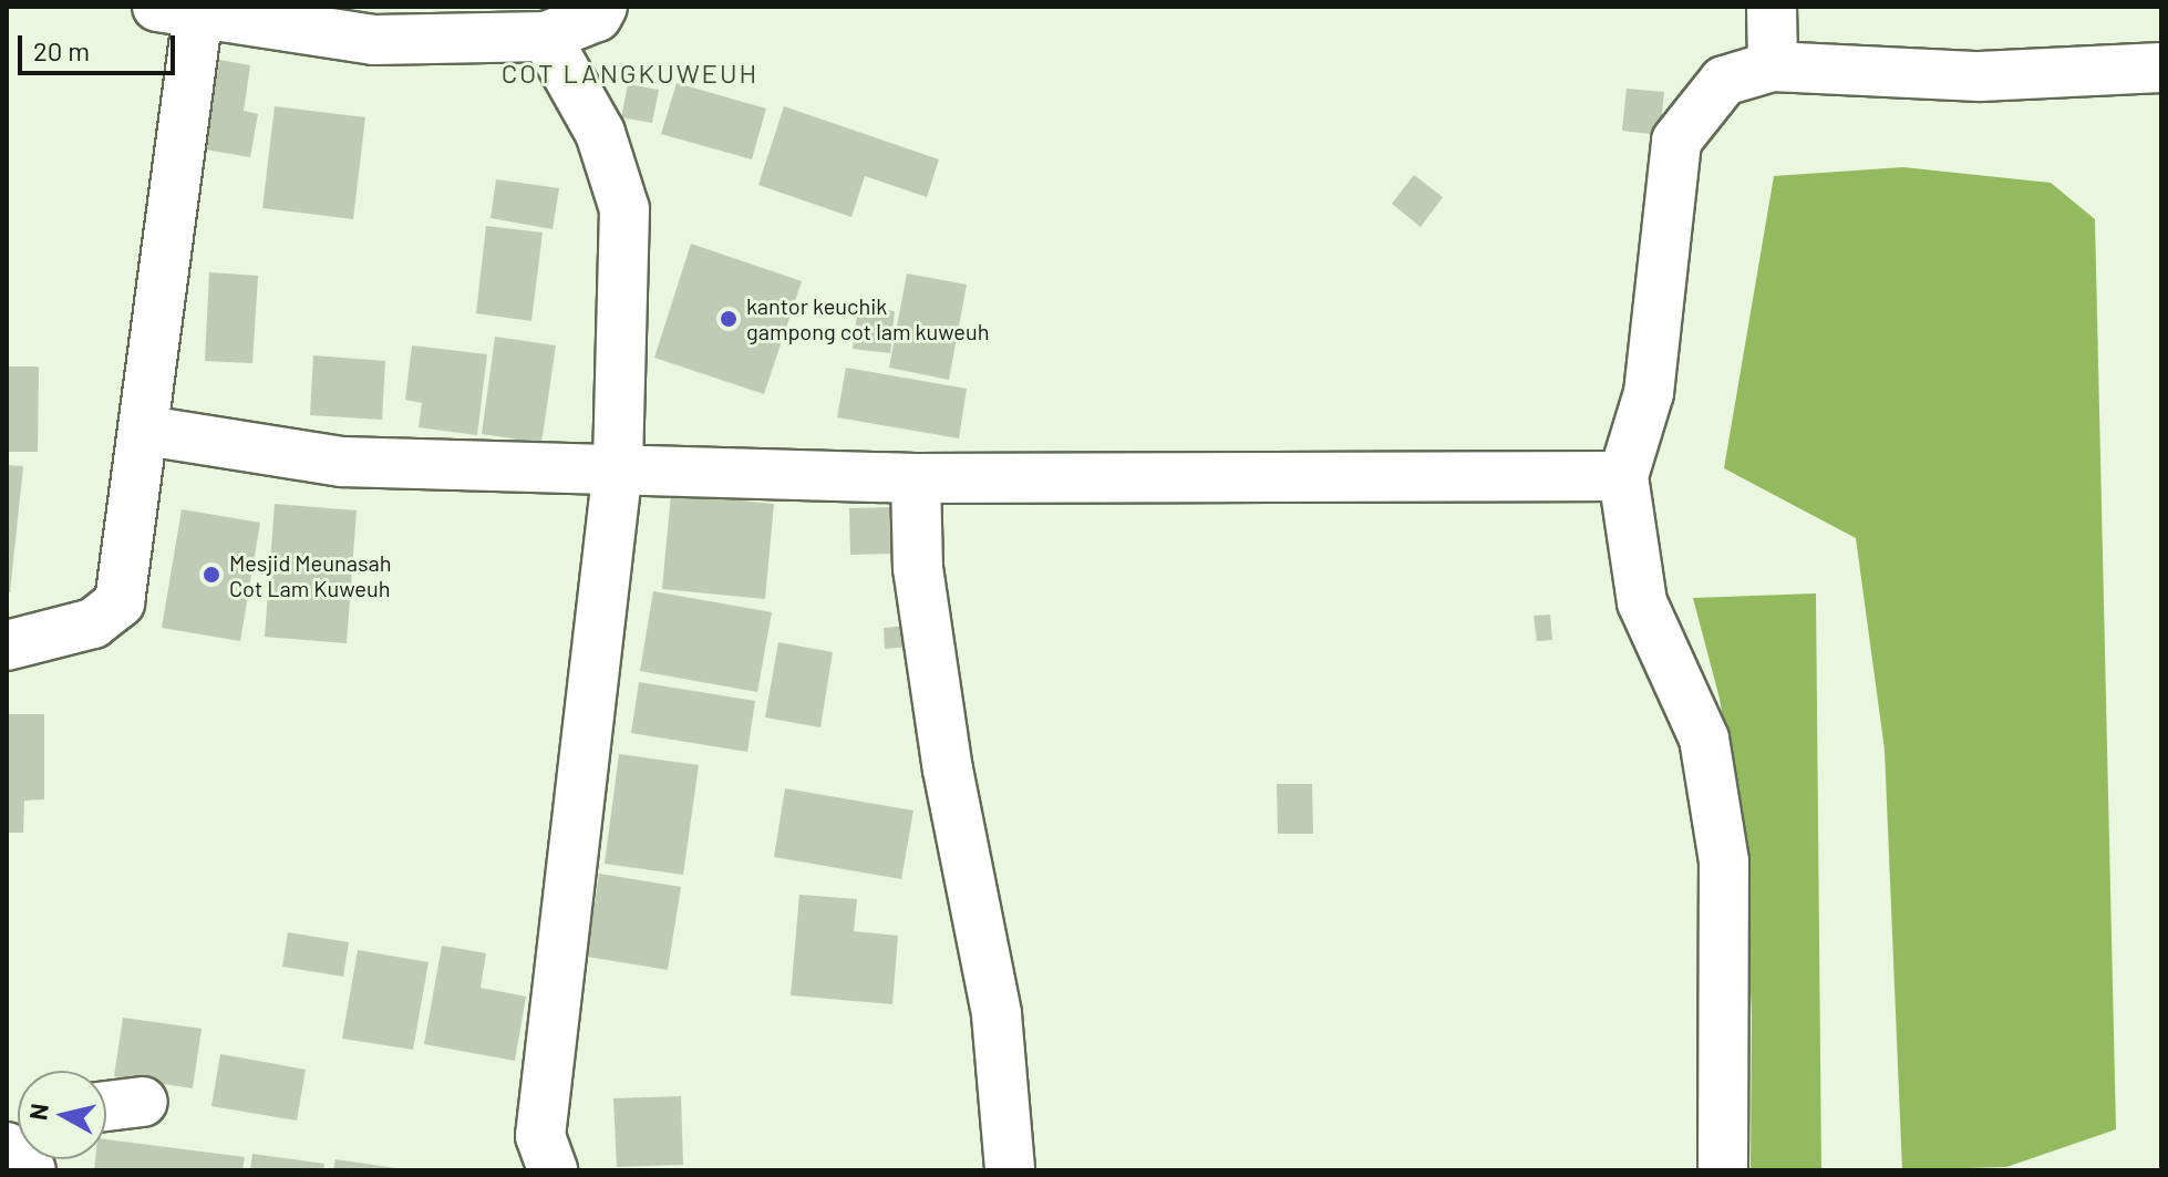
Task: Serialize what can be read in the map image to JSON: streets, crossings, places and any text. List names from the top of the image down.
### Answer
{
  "districts": ["COT LANGKUWEUH"],
  "places": ["kantor keuchik gampong cot lam kuweuh", "Mesjid Meunasah Cot Lam Kuweuh"],
  "scale_bar": "20 m",
  "north": "left"
}
